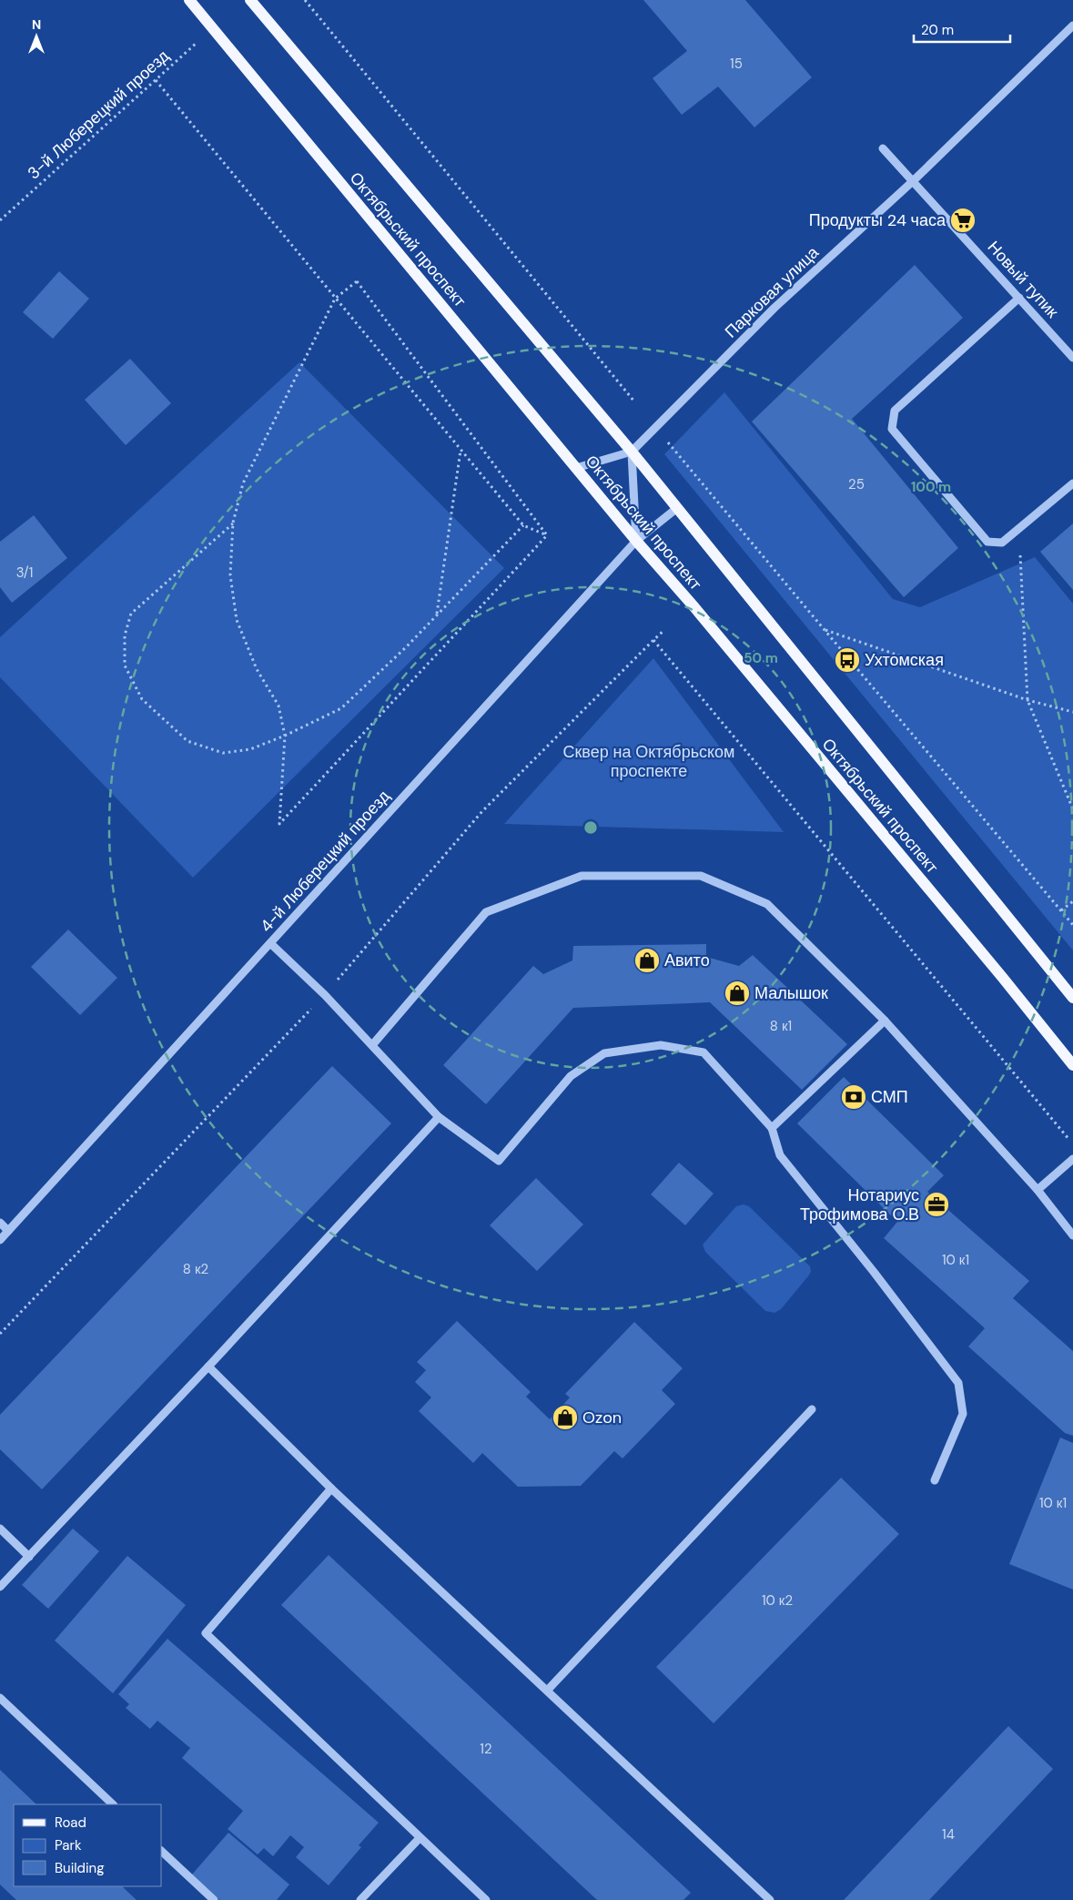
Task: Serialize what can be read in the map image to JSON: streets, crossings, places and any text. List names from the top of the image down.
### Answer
{
  "streets": {
    "main road": ["Октябрьский проспект"],
    "street": ["Новый тупик", "Парковая улица", "4-й Люберецкий проезд"],
    "path": ["3-й Люберецкий проезд"]
  },
  "crossings": [
    ["3-й Люберецкий проезд", "Октябрьский проспект"],
    ["Октябрьский проспект", "Парковая улица"],
    ["Октябрьский проспект", "4-й Люберецкий проезд"],
    ["Новый тупик", "Парковая улица"]
  ],
  "parks": ["Сквер на Октябрьском проспекте"],
  "places": {
    "supermarket": ["Продукты 24 часа"],
    "bus stop": ["Ухтомская"],
    "shop": ["Авито", "Малышок", "Ozon"],
    "bank": ["СМП"],
    "office": ["Нотариус Трофимова О.В"]
  },
  "house_numbers": [
    "15",
    "25",
    "3/1",
    "8 к1",
    "10 к1",
    "8 к2",
    "10 к1",
    "10 к2",
    "12",
    "14"
  ],
  "legend": ["Road", "Park", "Building"],
  "scale_bar": "20 m",
  "north": "top",
  "rings": ["100 m", "50 m"]
}
